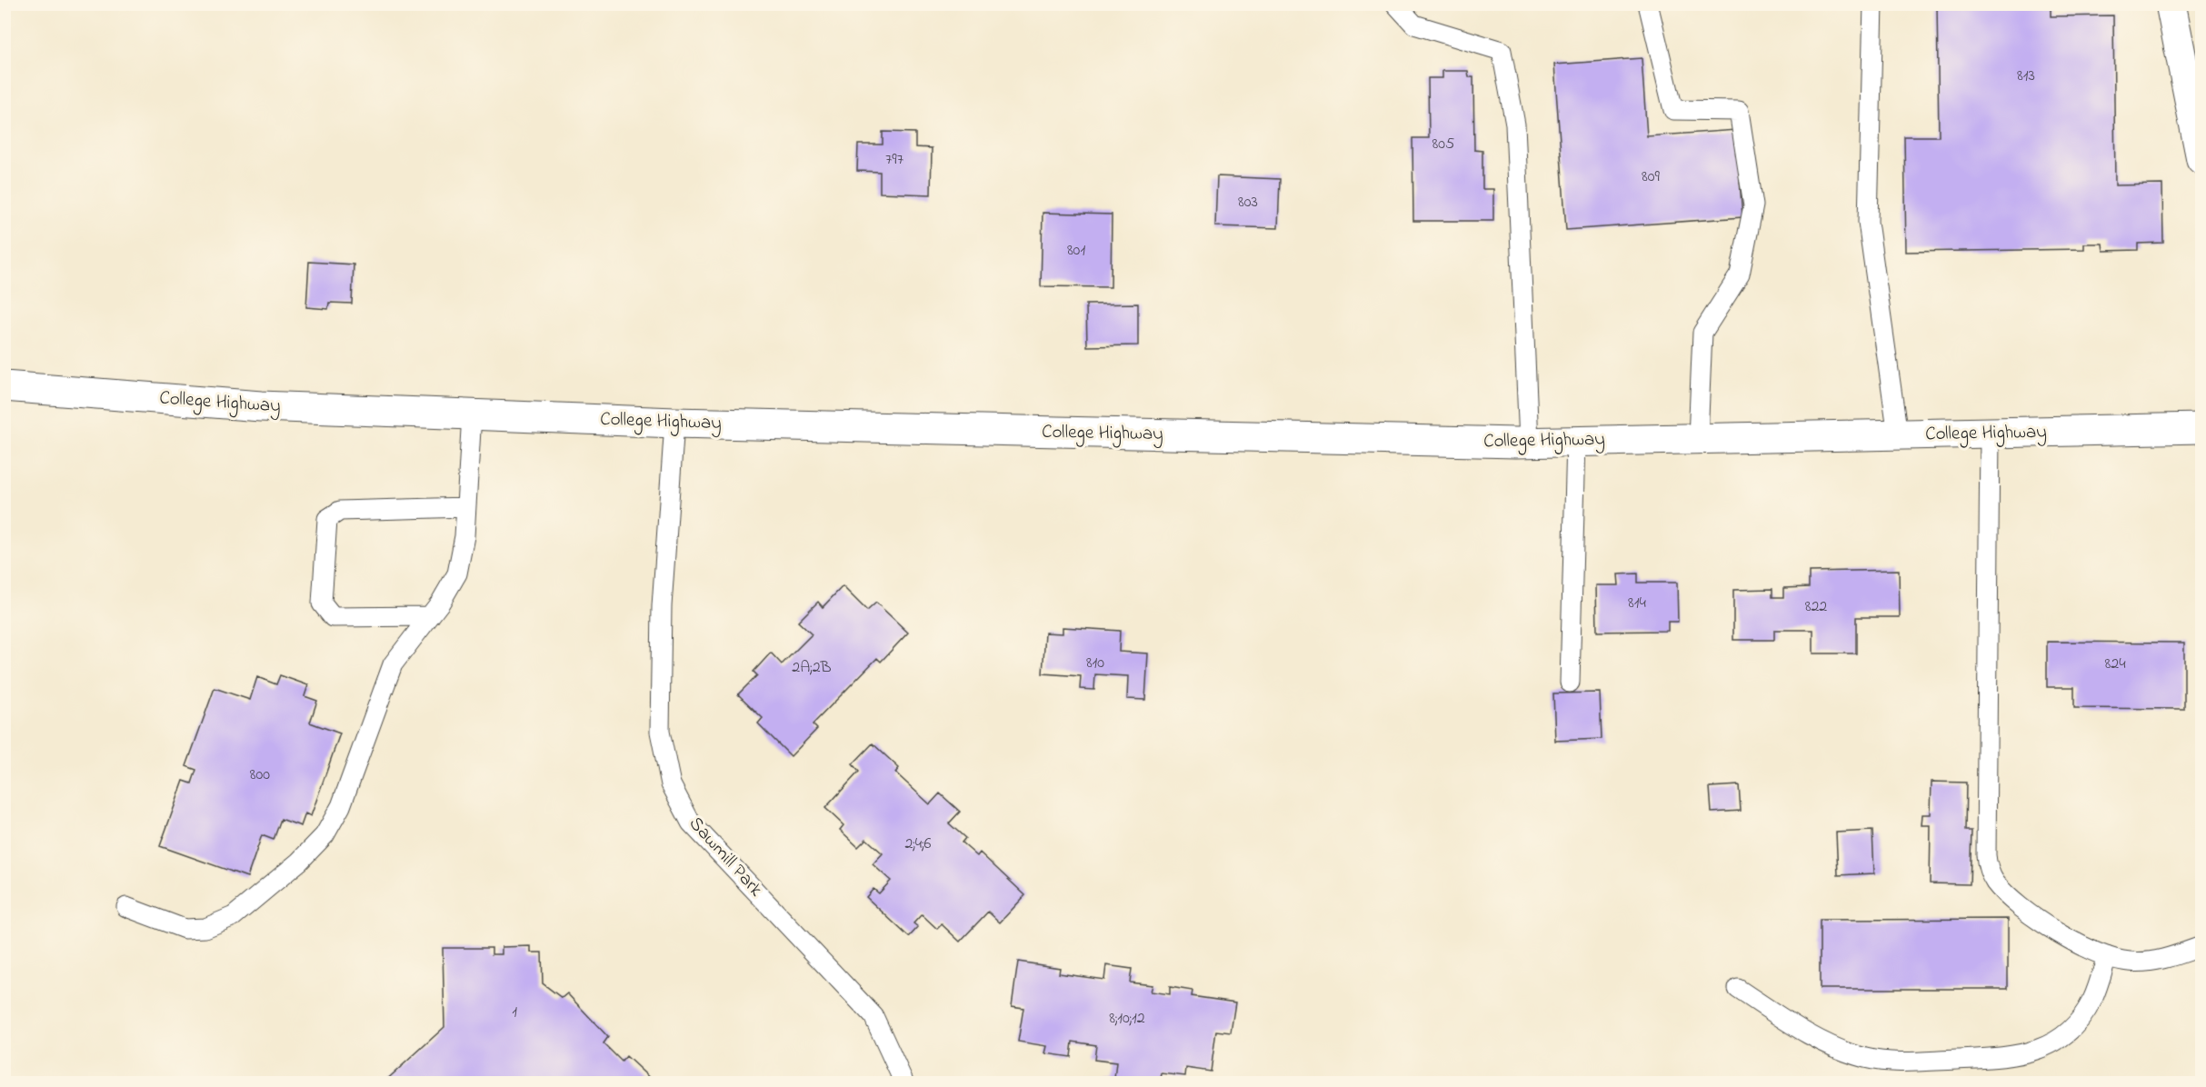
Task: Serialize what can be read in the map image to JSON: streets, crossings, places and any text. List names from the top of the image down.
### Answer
{
  "streets": {
    "main road": ["College Highway"],
    "lane": ["Sawmill Park"]
  },
  "crossings": [
    ["College Highway", "Sawmill Park"]
  ],
  "house_numbers": [
    "813",
    "805",
    "797",
    "809",
    "803",
    "801",
    "814",
    "822",
    "810",
    "824",
    "2A;2B",
    "800",
    "2;4;6",
    "1",
    "8;10;12"
  ]
}
